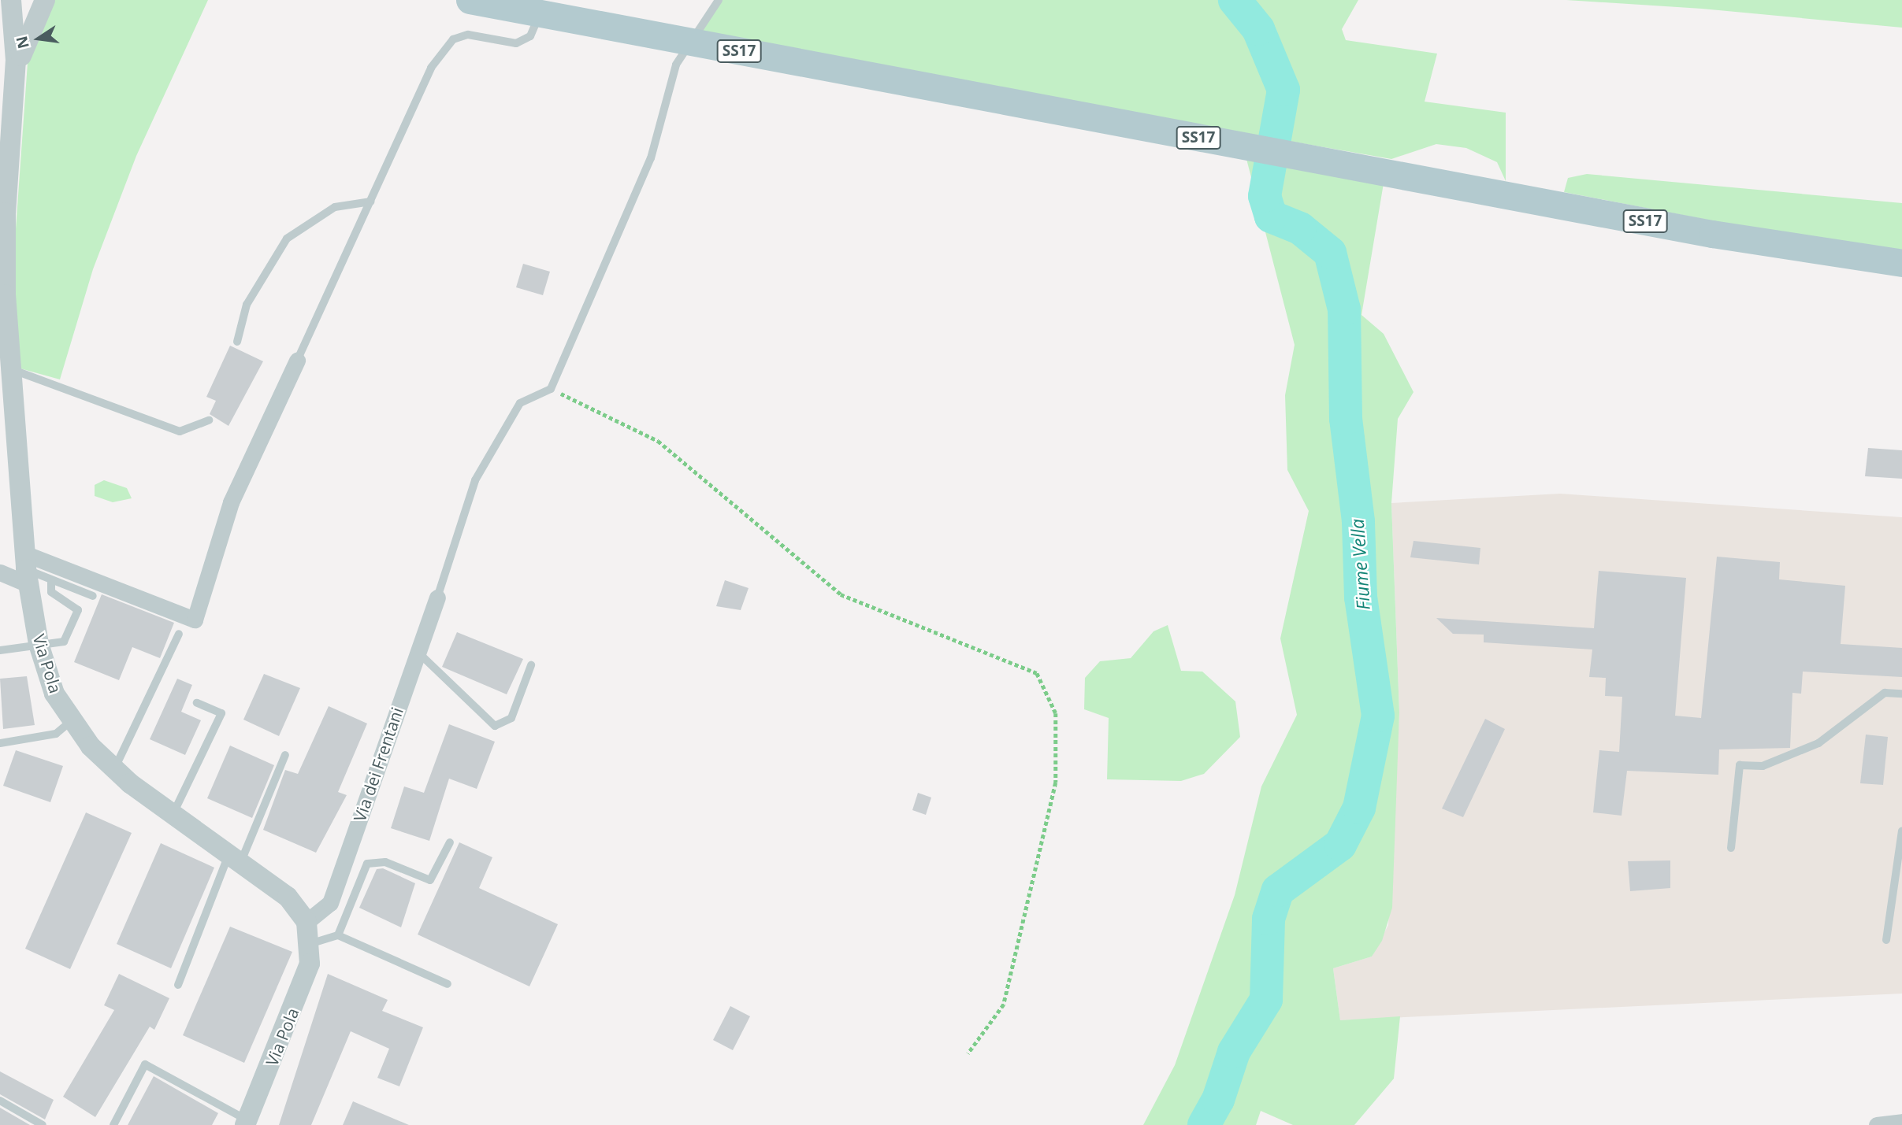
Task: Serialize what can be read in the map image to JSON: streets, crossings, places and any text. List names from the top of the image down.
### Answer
{
  "streets": {
    "main road": ["SS17"],
    "street": ["Via Pola", "Via dei Frentani"]
  },
  "crossings": [
    ["Via Pola", "Via dei Frentani"]
  ],
  "water": ["Fiume Vella"],
  "north": "left"
}
